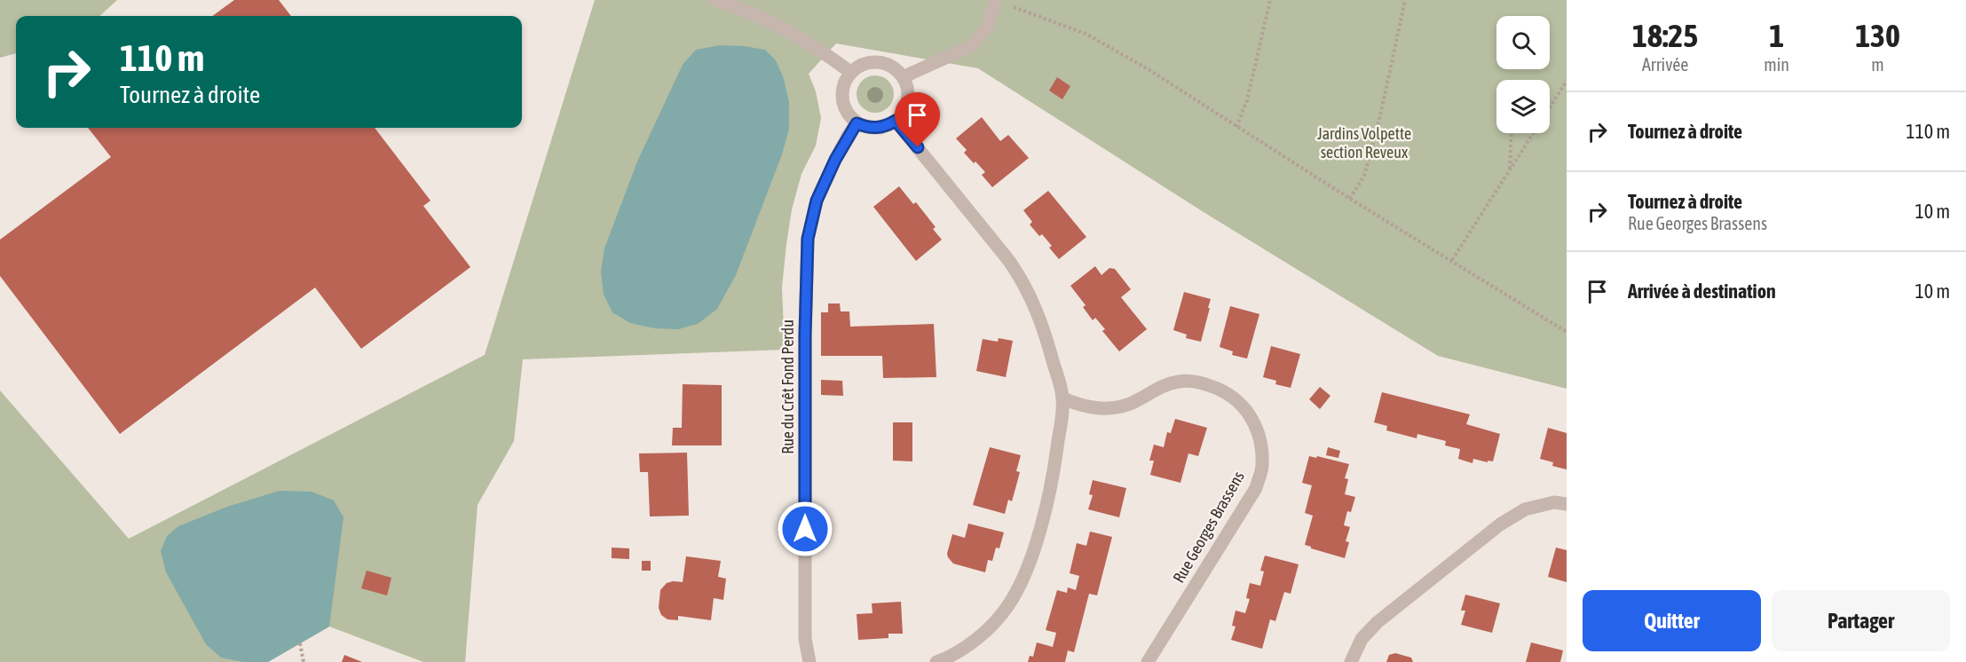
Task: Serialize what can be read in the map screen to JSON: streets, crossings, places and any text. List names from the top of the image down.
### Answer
{
  "streets": {
    "street": ["Rue du Crêt Fond Perdu", "Rue Georges Brassens"]
  },
  "parks": ["Jardins Volpette section Reveux"],
  "page": {
    "eta": [
      "18:25",
      "Arrivée",
      "1",
      "min",
      "130",
      "m"
    ],
    "turn": ["110 m", "Tournez à droite"],
    "list": [
      {
        "name": "Tournez à droite",
        "value": "110 m"
      },
      {
        "name": "Tournez à droite",
        "note": "Rue Georges Brassens",
        "value": "10 m"
      },
      {
        "name": "Arrivée à destination",
        "value": "10 m"
      }
    ],
    "buttons": ["Quitter", "Partager"]
  }
}
